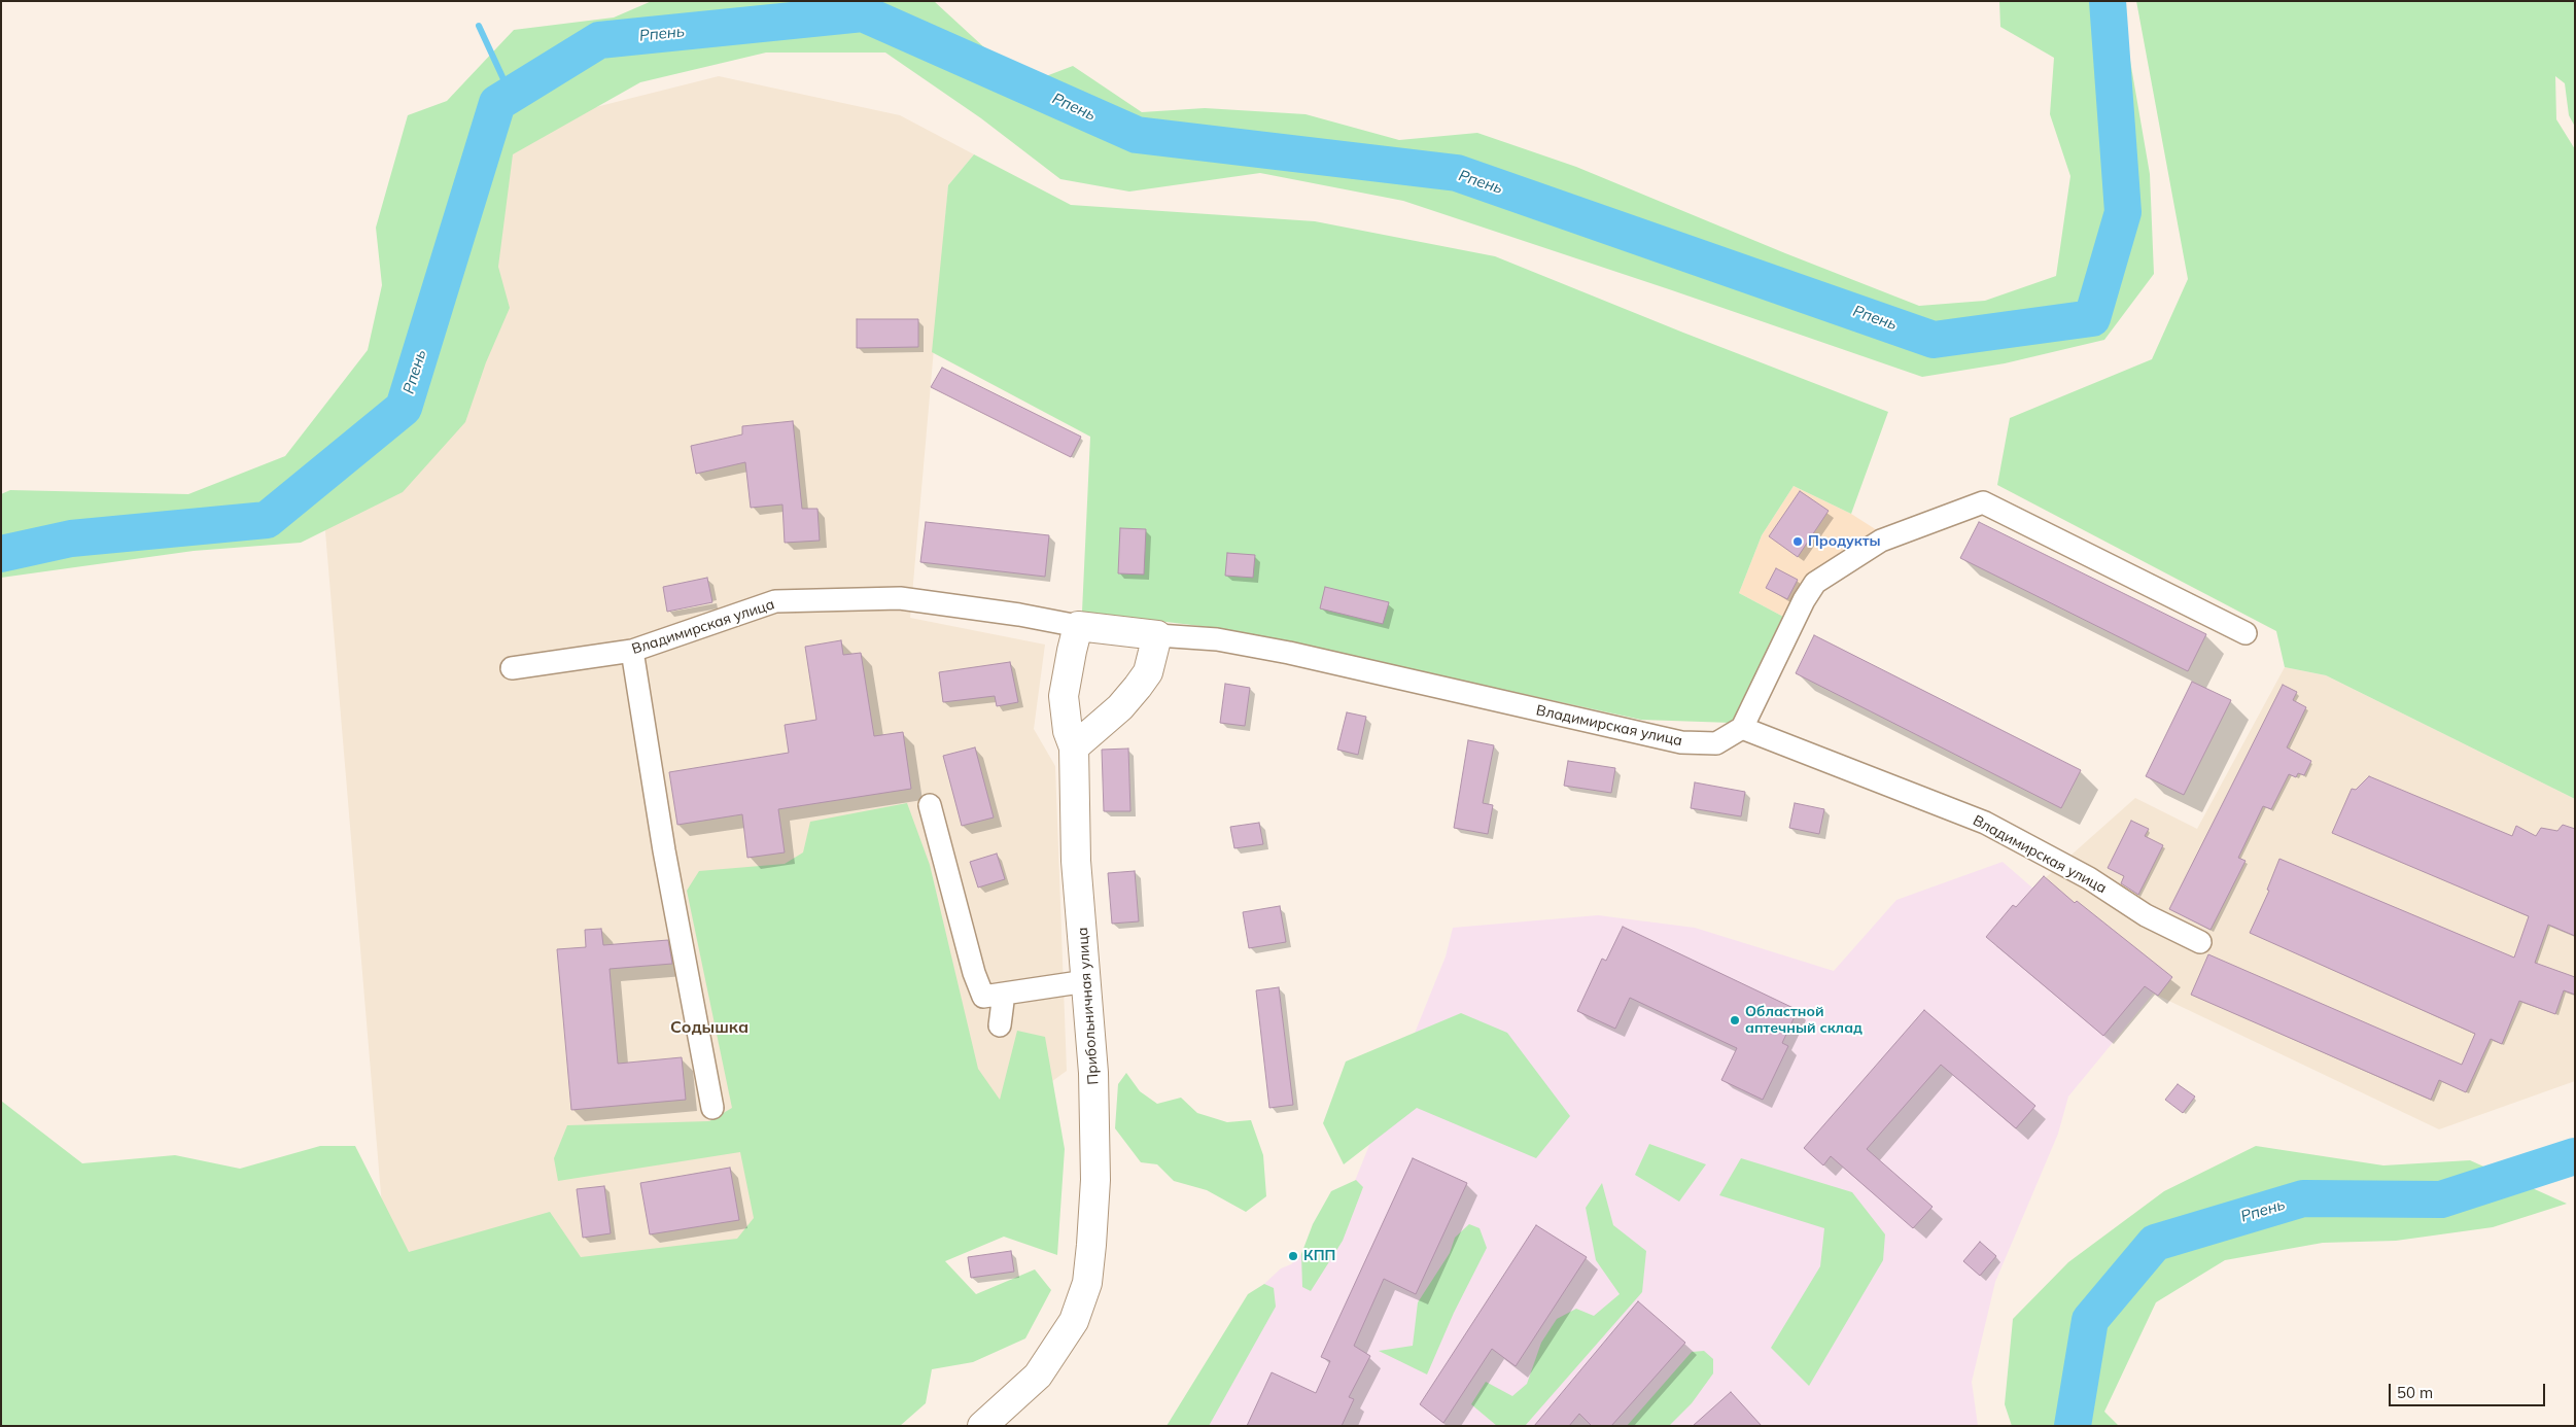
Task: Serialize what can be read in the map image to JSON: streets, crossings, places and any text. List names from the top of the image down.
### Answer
{
  "streets": {
    "street": ["Владимирская улица", "Прибольничная улица"]
  },
  "crossings": [
    ["Владимирская улица", "Прибольничная улица"]
  ],
  "districts": ["Содышка"],
  "water": ["Рпень"],
  "places": ["Продукты", "Областной аптечный склад", "КПП"],
  "scale_bar": "50 m"
}
